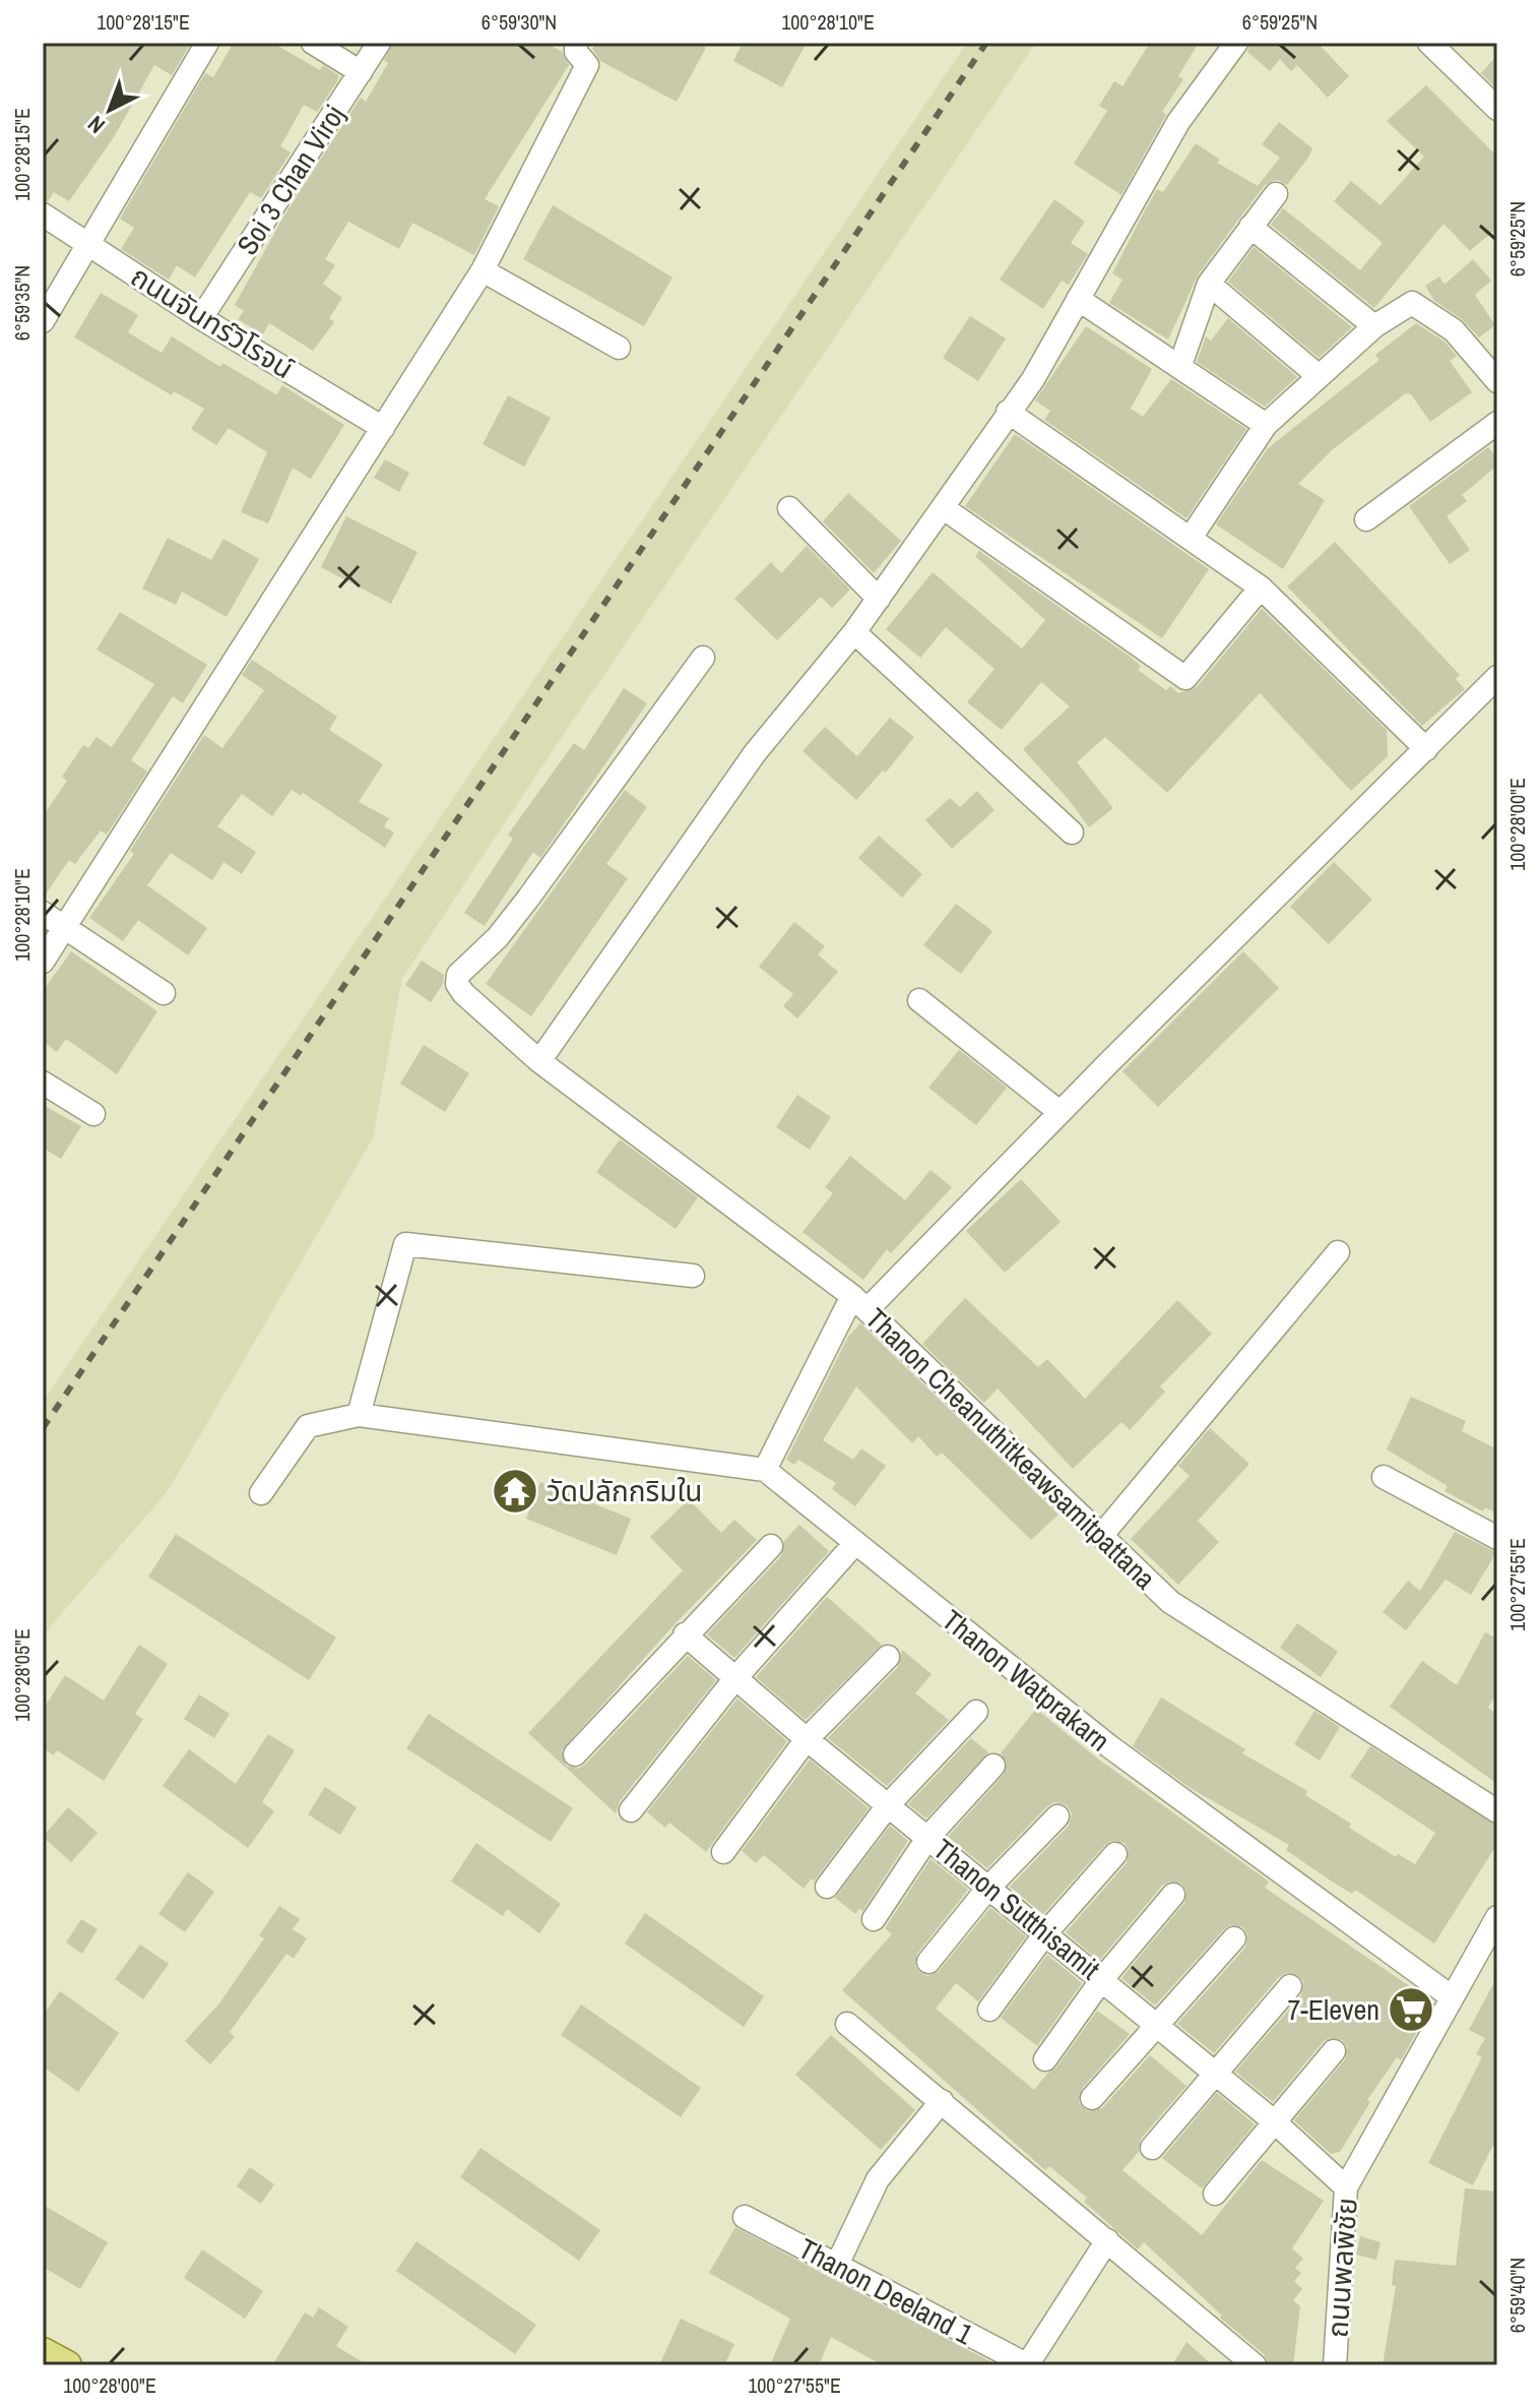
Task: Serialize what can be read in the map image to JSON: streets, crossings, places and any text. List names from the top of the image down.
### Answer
{
  "streets": {
    "street": [
      "Soi 3 Chan Viroj",
      "ถนนจันทร์วิโรจน์",
      "Thanon Cheanuthitkeawsamitpattana",
      "Thanon Watprakarn",
      "Thanon Sutthisamit",
      "ถนนพลพิชัย",
      "Thanon Deeland 1"
    ]
  },
  "crossings": [
    ["Soi 3 Chan Viroj", "ถนนจันทร์วิโรจน์"],
    ["Thanon Watprakarn", "ถนนพลพิชัย"],
    ["Thanon Sutthisamit", "ถนนพลพิชัย"]
  ],
  "places": {
    "temple": ["วัดปลักกริมใน"],
    "supermarket": ["7-Eleven"]
  },
  "north": "bottom left",
  "coordinates": [
    "100°28'15\"E",
    "6°59'30\"N",
    "100°28'10\"E",
    "6°59'25\"N",
    "6°59'35\"N",
    "100°28'00\"E",
    "100°27'55\"E",
    "100°28'05\"E",
    "6°59'40\"N"
  ]
}
